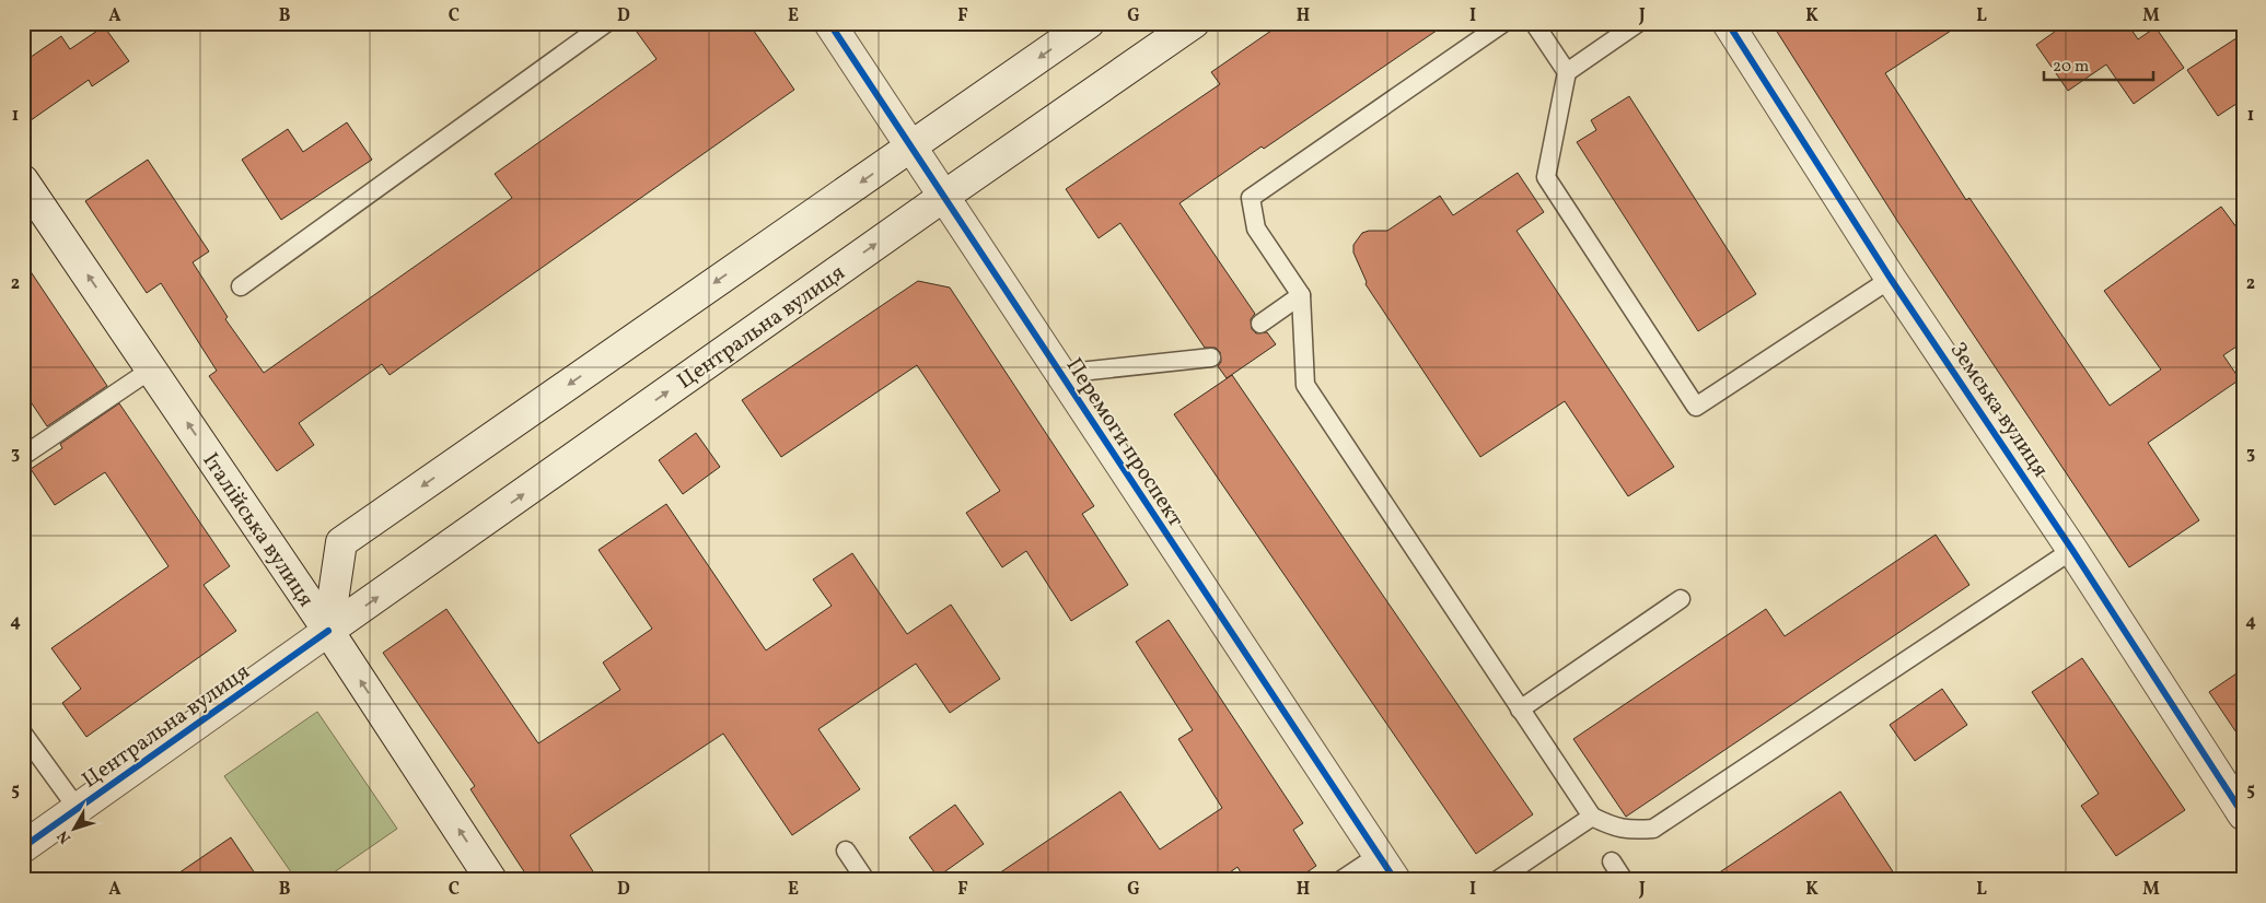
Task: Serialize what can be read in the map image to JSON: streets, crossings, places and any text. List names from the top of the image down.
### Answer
{
  "streets": {
    "main road": [
      "Центральна вулиця",
      "Земська вулиця",
      "Перемоги проспект",
      "Італійська вулиця"
    ]
  },
  "crossings": [
    ["Центральна вулиця", "Перемоги проспект"],
    ["Центральна вулиця", "Італійська вулиця"]
  ],
  "one_way": ["Італійська вулиця"],
  "scale_bar": "20 m",
  "north": "bottom left",
  "grid": {
    "columns": [
      "A",
      "B",
      "C",
      "D",
      "E",
      "F",
      "G",
      "H",
      "I",
      "J",
      "K",
      "L",
      "M"
    ],
    "rows": [
      "1",
      "2",
      "3",
      "4",
      "5"
    ]
  }
}
